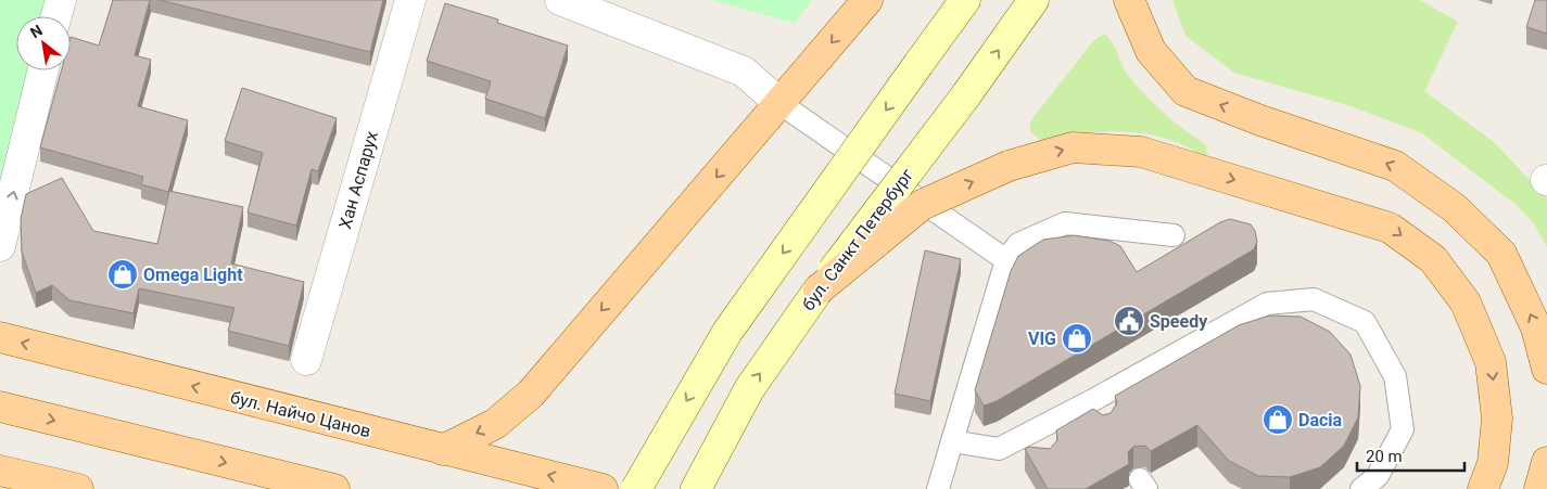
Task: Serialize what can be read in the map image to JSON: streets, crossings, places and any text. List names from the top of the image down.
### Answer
{
  "streets": {
    "main road": ["бул. Санкт Петербург", "бул. Найчо Цанов"],
    "street": ["Хан Аспарух"]
  },
  "places": {
    "shop": ["Omega Light", "VIG", "Dacia"],
    "public building": ["Speedy"]
  },
  "scale_bar": "20 m",
  "north": "top left"
}
